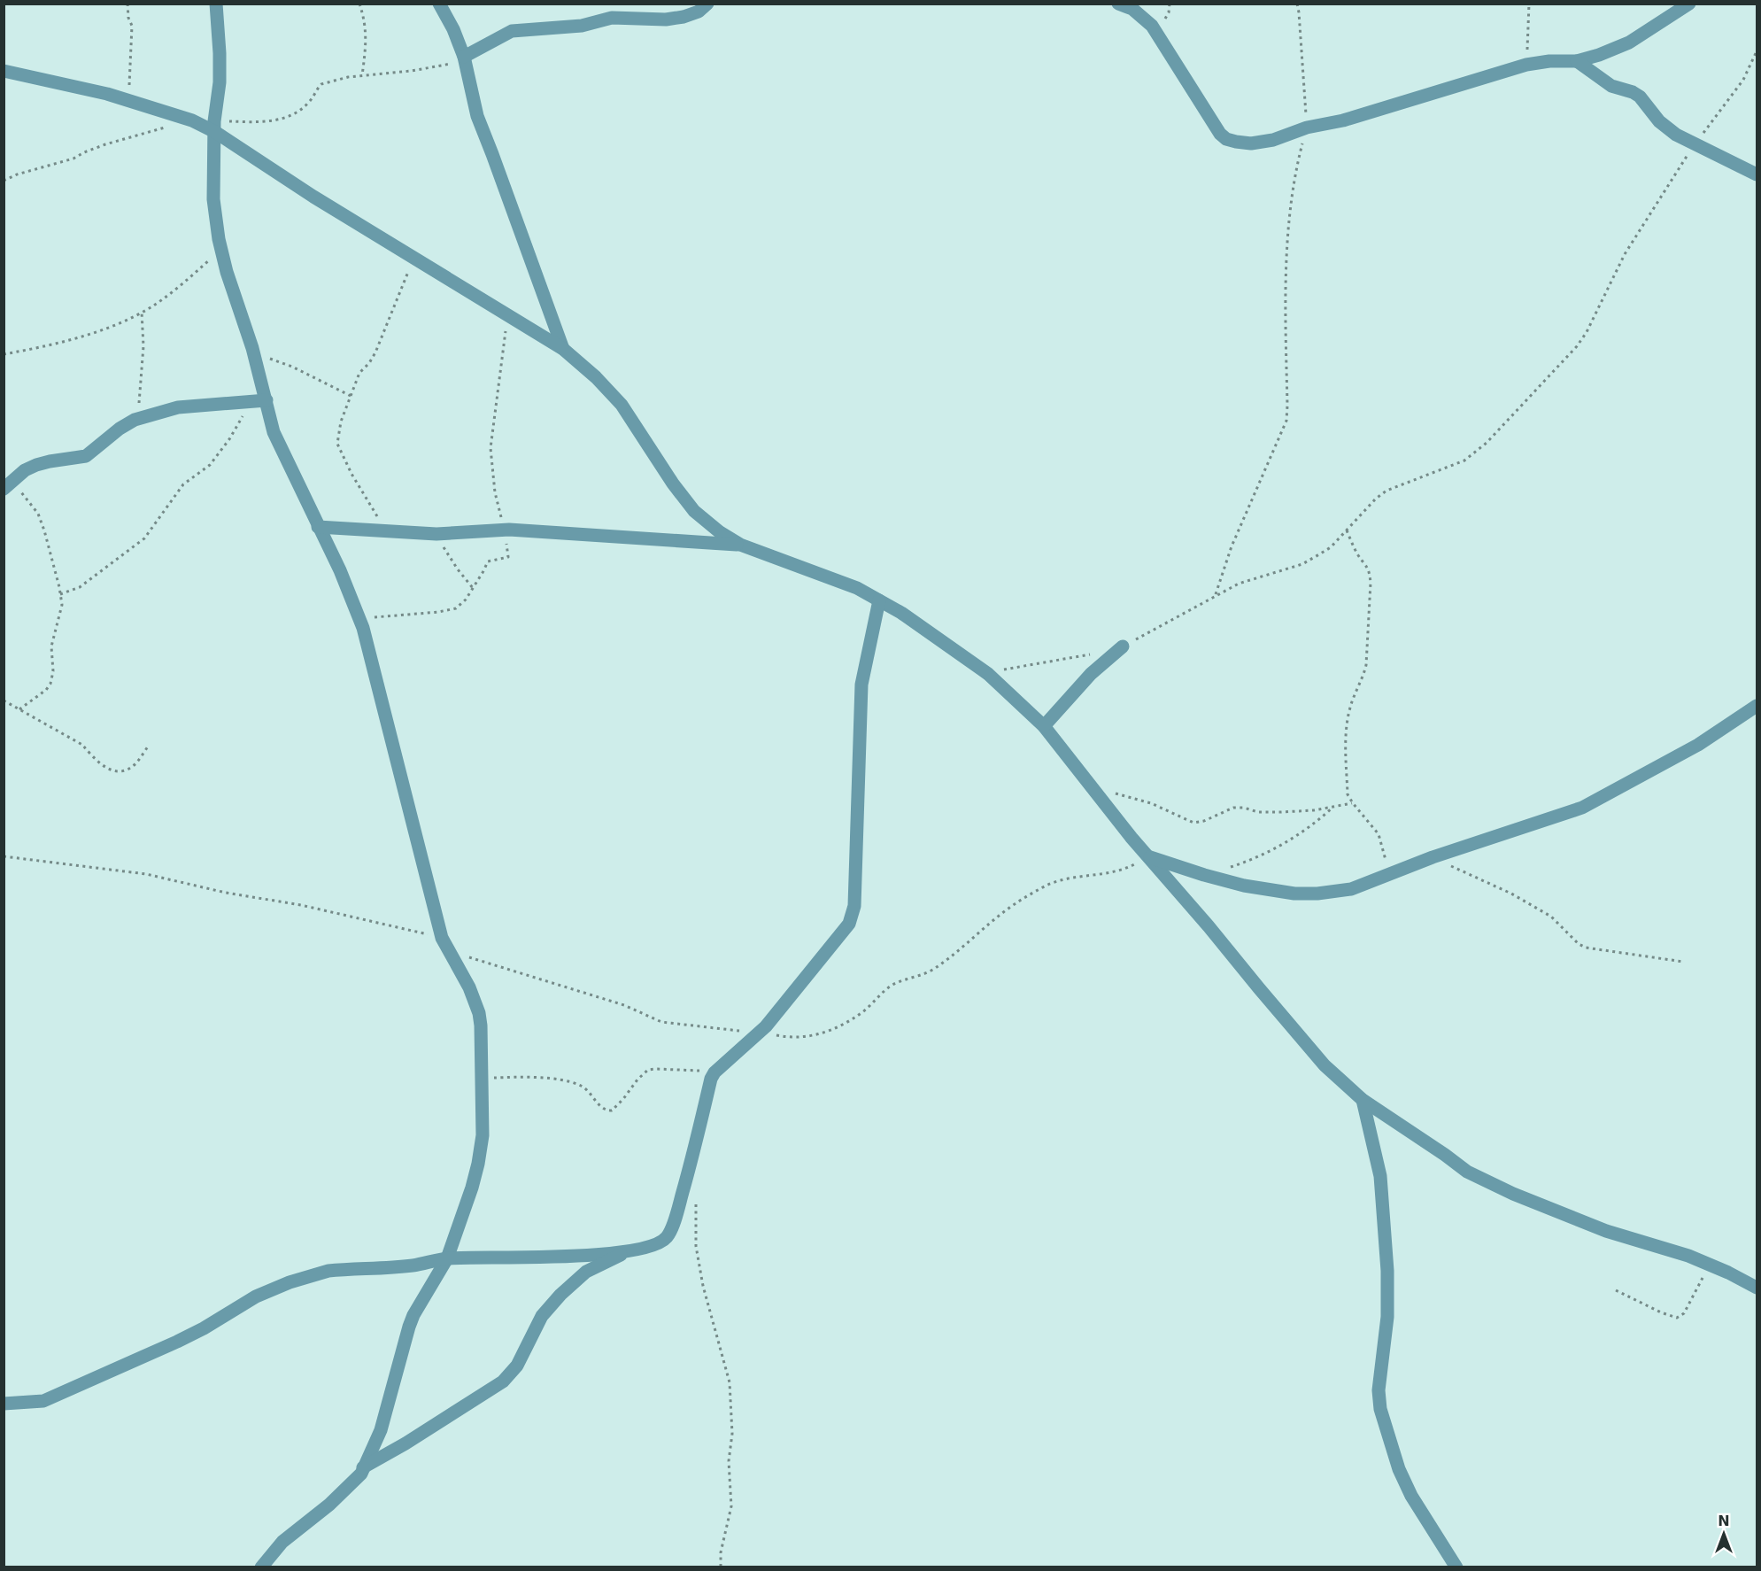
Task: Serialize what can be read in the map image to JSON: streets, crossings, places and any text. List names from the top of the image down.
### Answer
{
  "north": "top"
}
